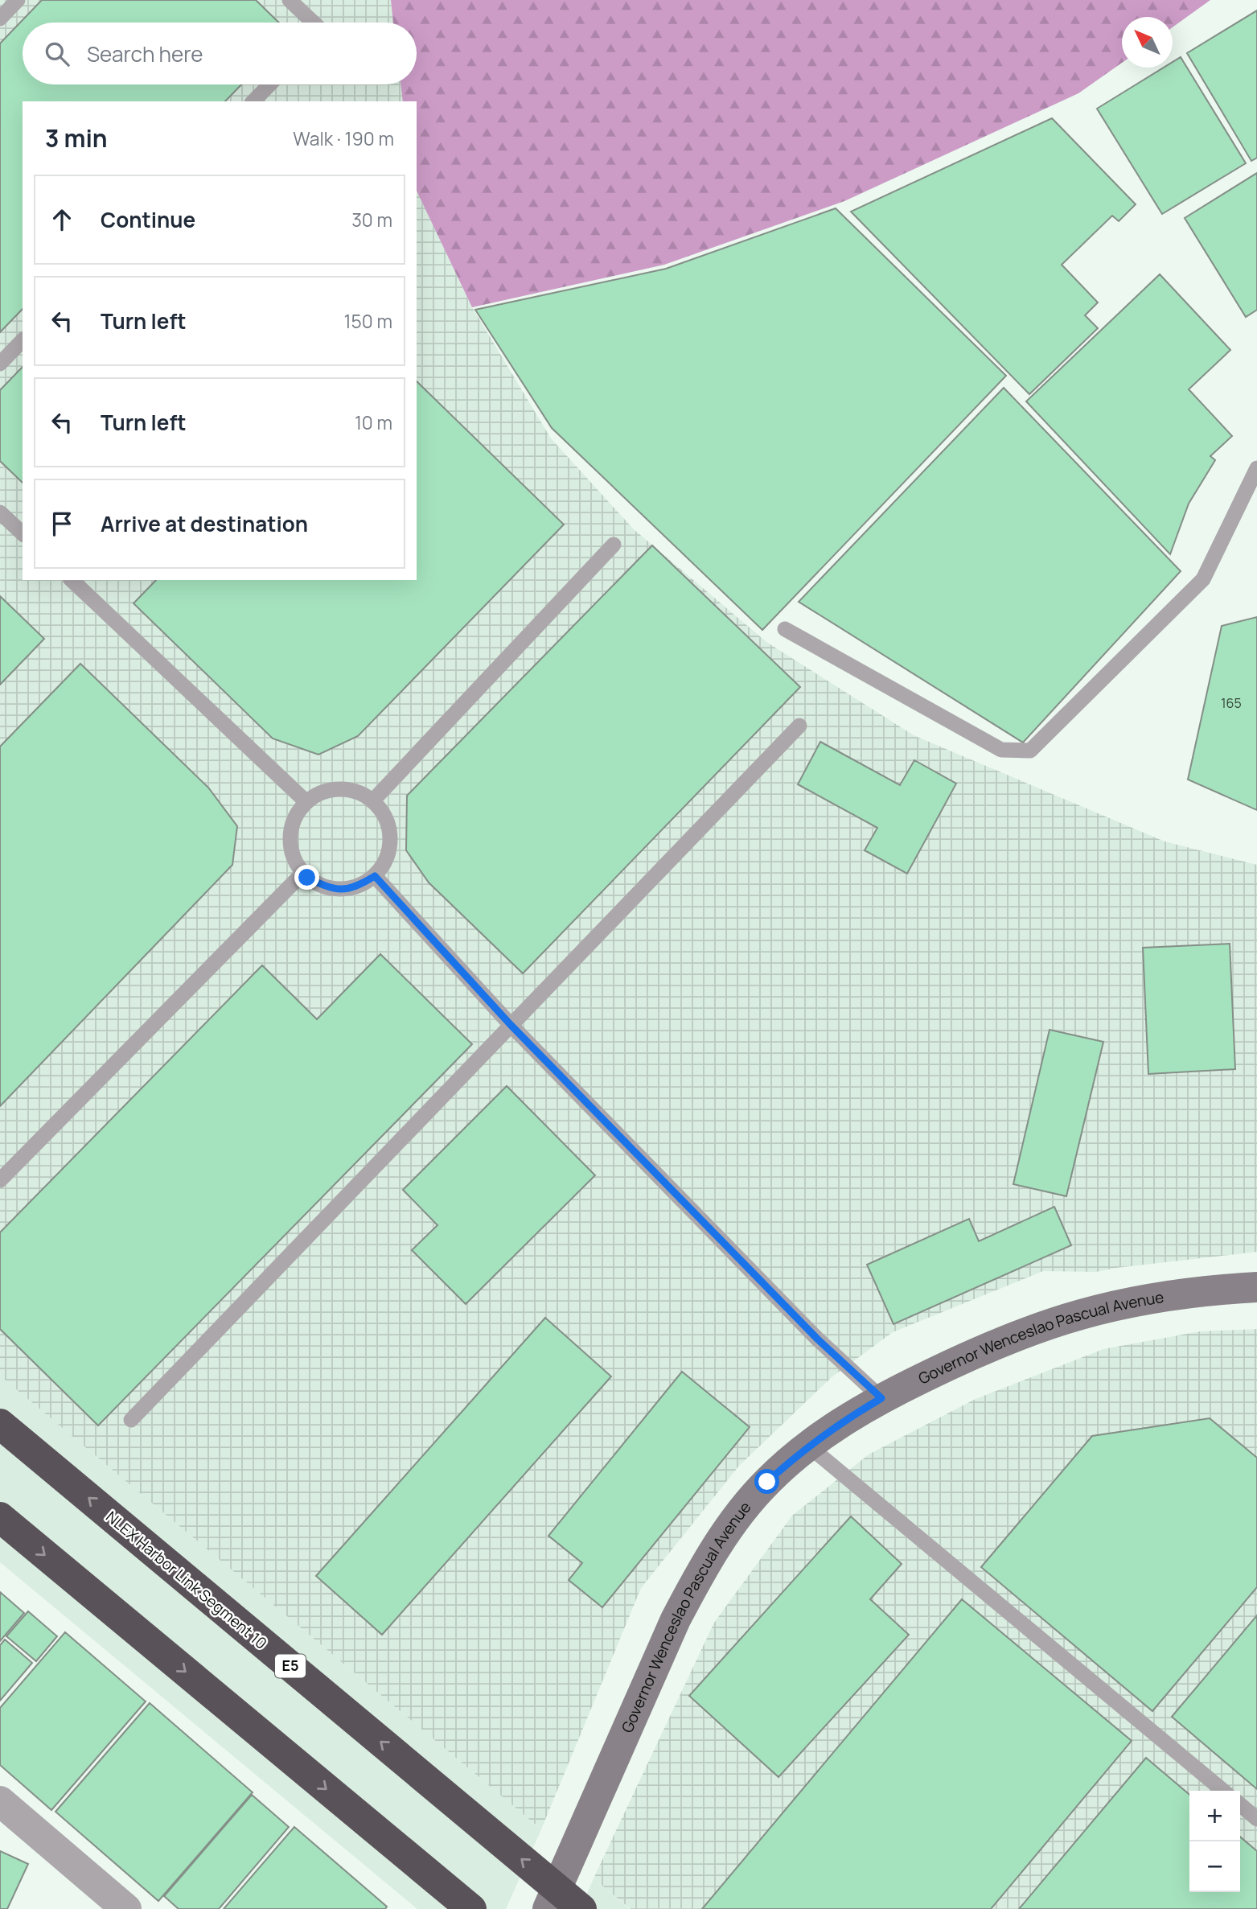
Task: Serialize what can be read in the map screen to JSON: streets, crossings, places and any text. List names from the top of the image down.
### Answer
{
  "streets": {
    "highway": ["NLEX Harbor Link Segment 10", "E5"],
    "main road": ["Governor Wenceslao Pascual Avenue"]
  },
  "house_numbers": ["165"],
  "north": "top left",
  "page": {
    "search": "Search here",
    "heading": ["3 min", "Walk · 190 m"],
    "list": [
      ["Continue", "30 m"],
      ["Turn left", "150 m"],
      ["Turn left", "10 m"],
      "Arrive at destination"
    ],
    "map_buttons": ["+", "−"]
  }
}
